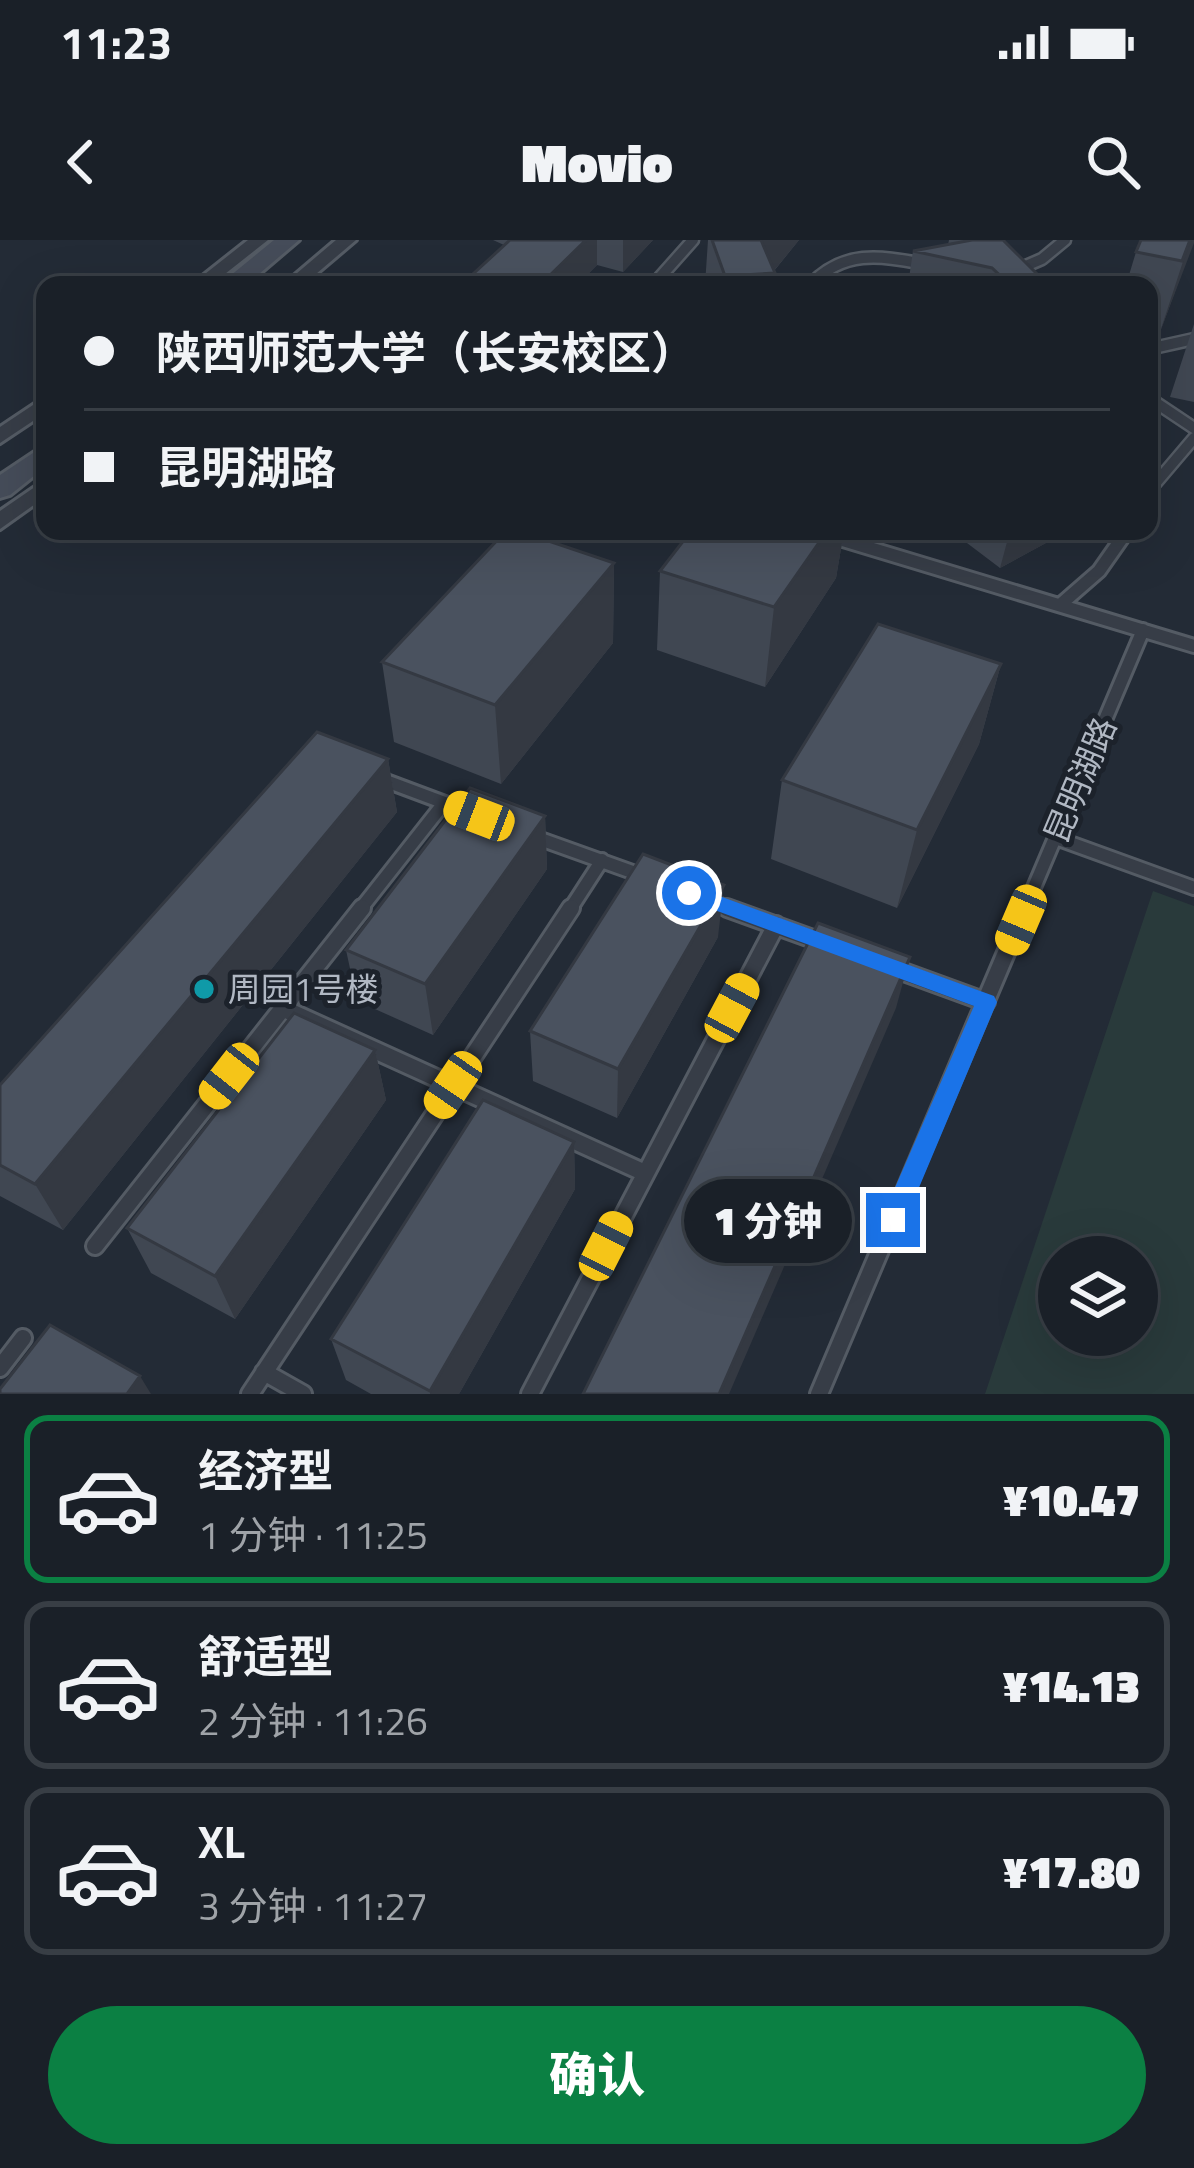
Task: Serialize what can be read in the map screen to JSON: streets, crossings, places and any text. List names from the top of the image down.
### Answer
{
  "streets": {
    "lane": ["昆明湖路"]
  },
  "places": ["周园1号楼"],
  "page": {
    "status": "11:23",
    "header": "Movio",
    "banner": ["陕西师范大学（长安校区）", "昆明湖路"],
    "bubble": "1 分钟",
    "list": [
      {
        "name": "经济型",
        "note": "1 分钟 · 11:25",
        "value": "¥10.47"
      },
      {
        "name": "舒适型",
        "note": "2 分钟 · 11:26",
        "value": "¥14.13"
      },
      {
        "name": "XL",
        "note": "3 分钟 · 11:27",
        "value": "¥17.80"
      }
    ],
    "buttons": "确认"
  }
}
